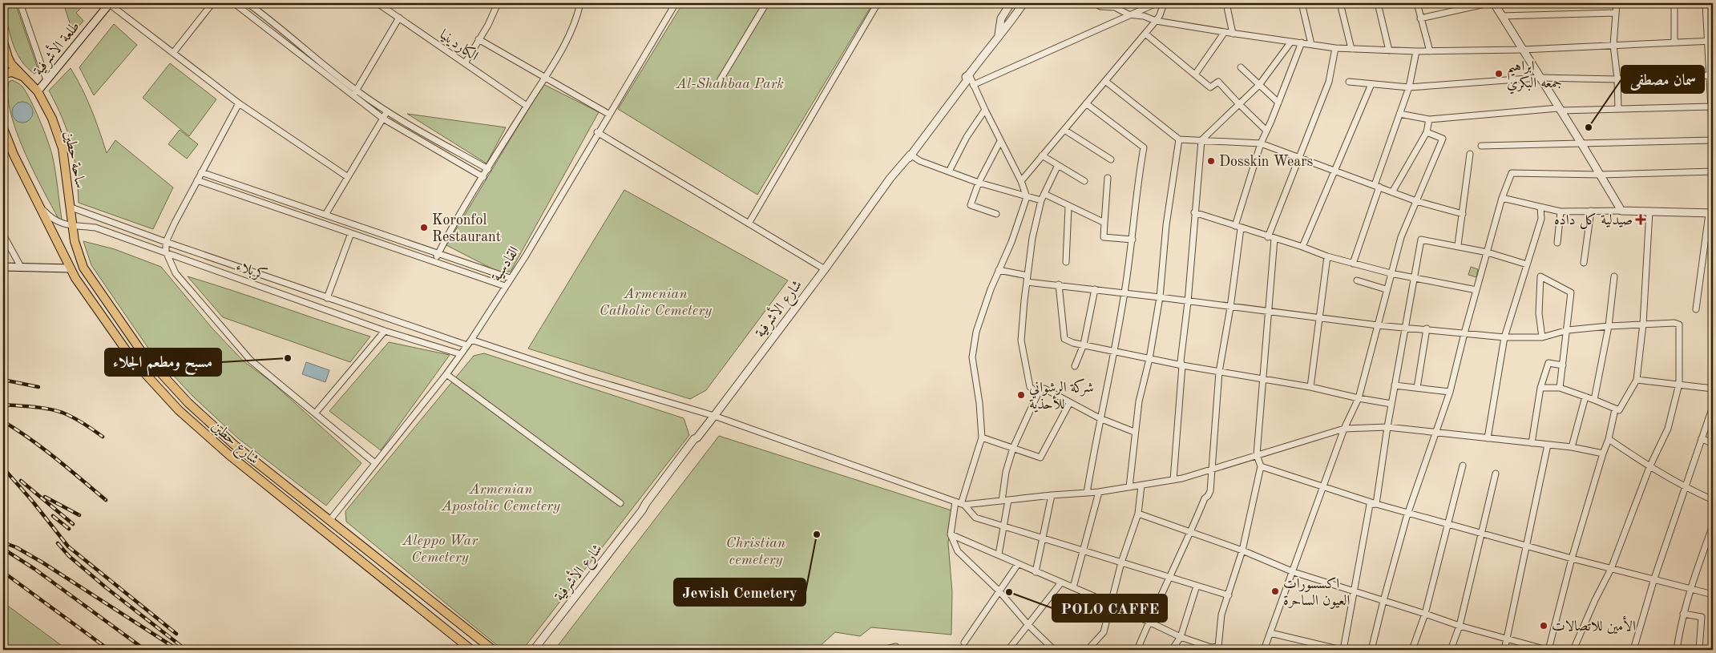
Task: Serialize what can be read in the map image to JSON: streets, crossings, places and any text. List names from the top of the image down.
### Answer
{
  "streets": {
    "main road": ["ساحة حطين", "شارع حطين"],
    "street": [
      "الكاردينيا",
      "طلعة الأشرفية",
      "القادسية",
      "كربلاء",
      "شارع الأشرفية"
    ]
  },
  "crossings": [
    ["طلعة الأشرفية", "ساحة حطين"],
    ["ساحة حطين", "كربلاء"],
    ["ساحة حطين", "شارع حطين"],
    ["القادسية", "كربلاء"],
    ["القادسية", "شارع حطين"],
    ["كربلاء", "شارع حطين"]
  ],
  "parks": [
    "Al-Shahbaa Park",
    "Armenian Catholic Cemetery",
    "Armenian Apostolic Cemetery",
    "Aleppo War Cemetery",
    "Christian cemetery"
  ],
  "places": {
    "other": [
      "ابراهيم جمعه البكري",
      "سمان مصطفى",
      "Dosskin Wears",
      "Koronfol Restaurant",
      "مسبح ومطعم الجلاء",
      "شركة الرشواني للأحذية",
      "Jewish Cemetery",
      "اكسسورات العيون الساحرة",
      "POLO CAFFE",
      "الأمين للاتصالات"
    ],
    "health": ["صيدلية كل داده"]
  }
}
